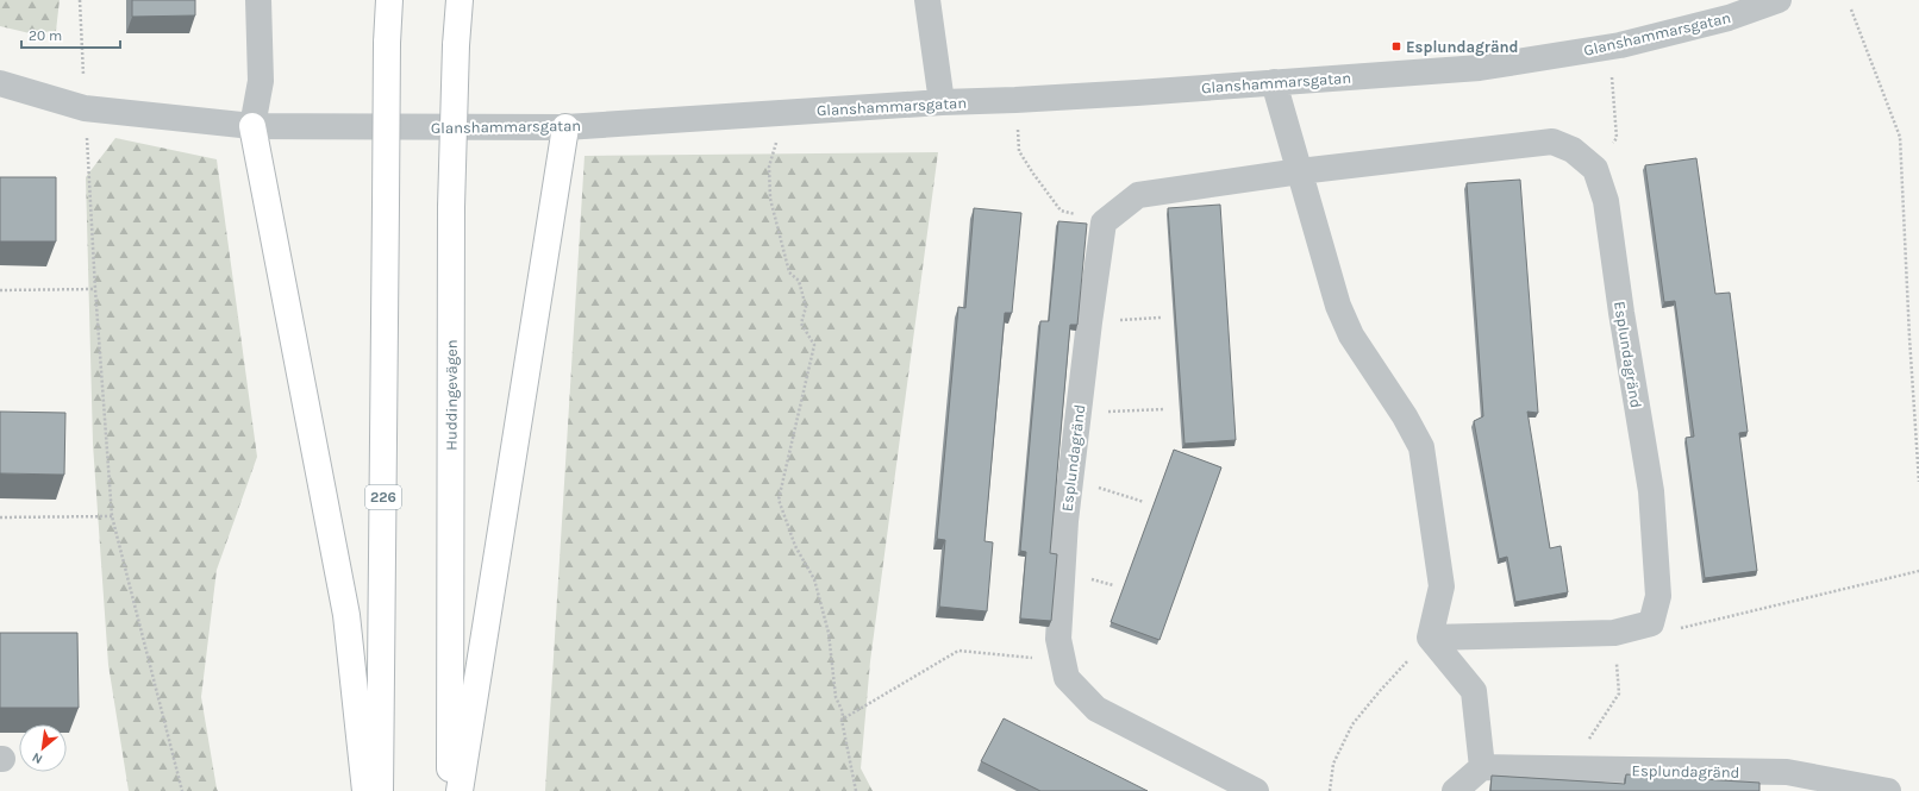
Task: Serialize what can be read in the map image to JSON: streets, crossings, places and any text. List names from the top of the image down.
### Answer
{
  "streets": {
    "main road": ["Huddingevägen", "226"],
    "street": ["Glanshammarsgatan", "Esplundagränd"]
  },
  "places": {
    "transit": ["Esplundagränd"]
  },
  "scale_bar": "20 m",
  "north": "bottom left"
}
